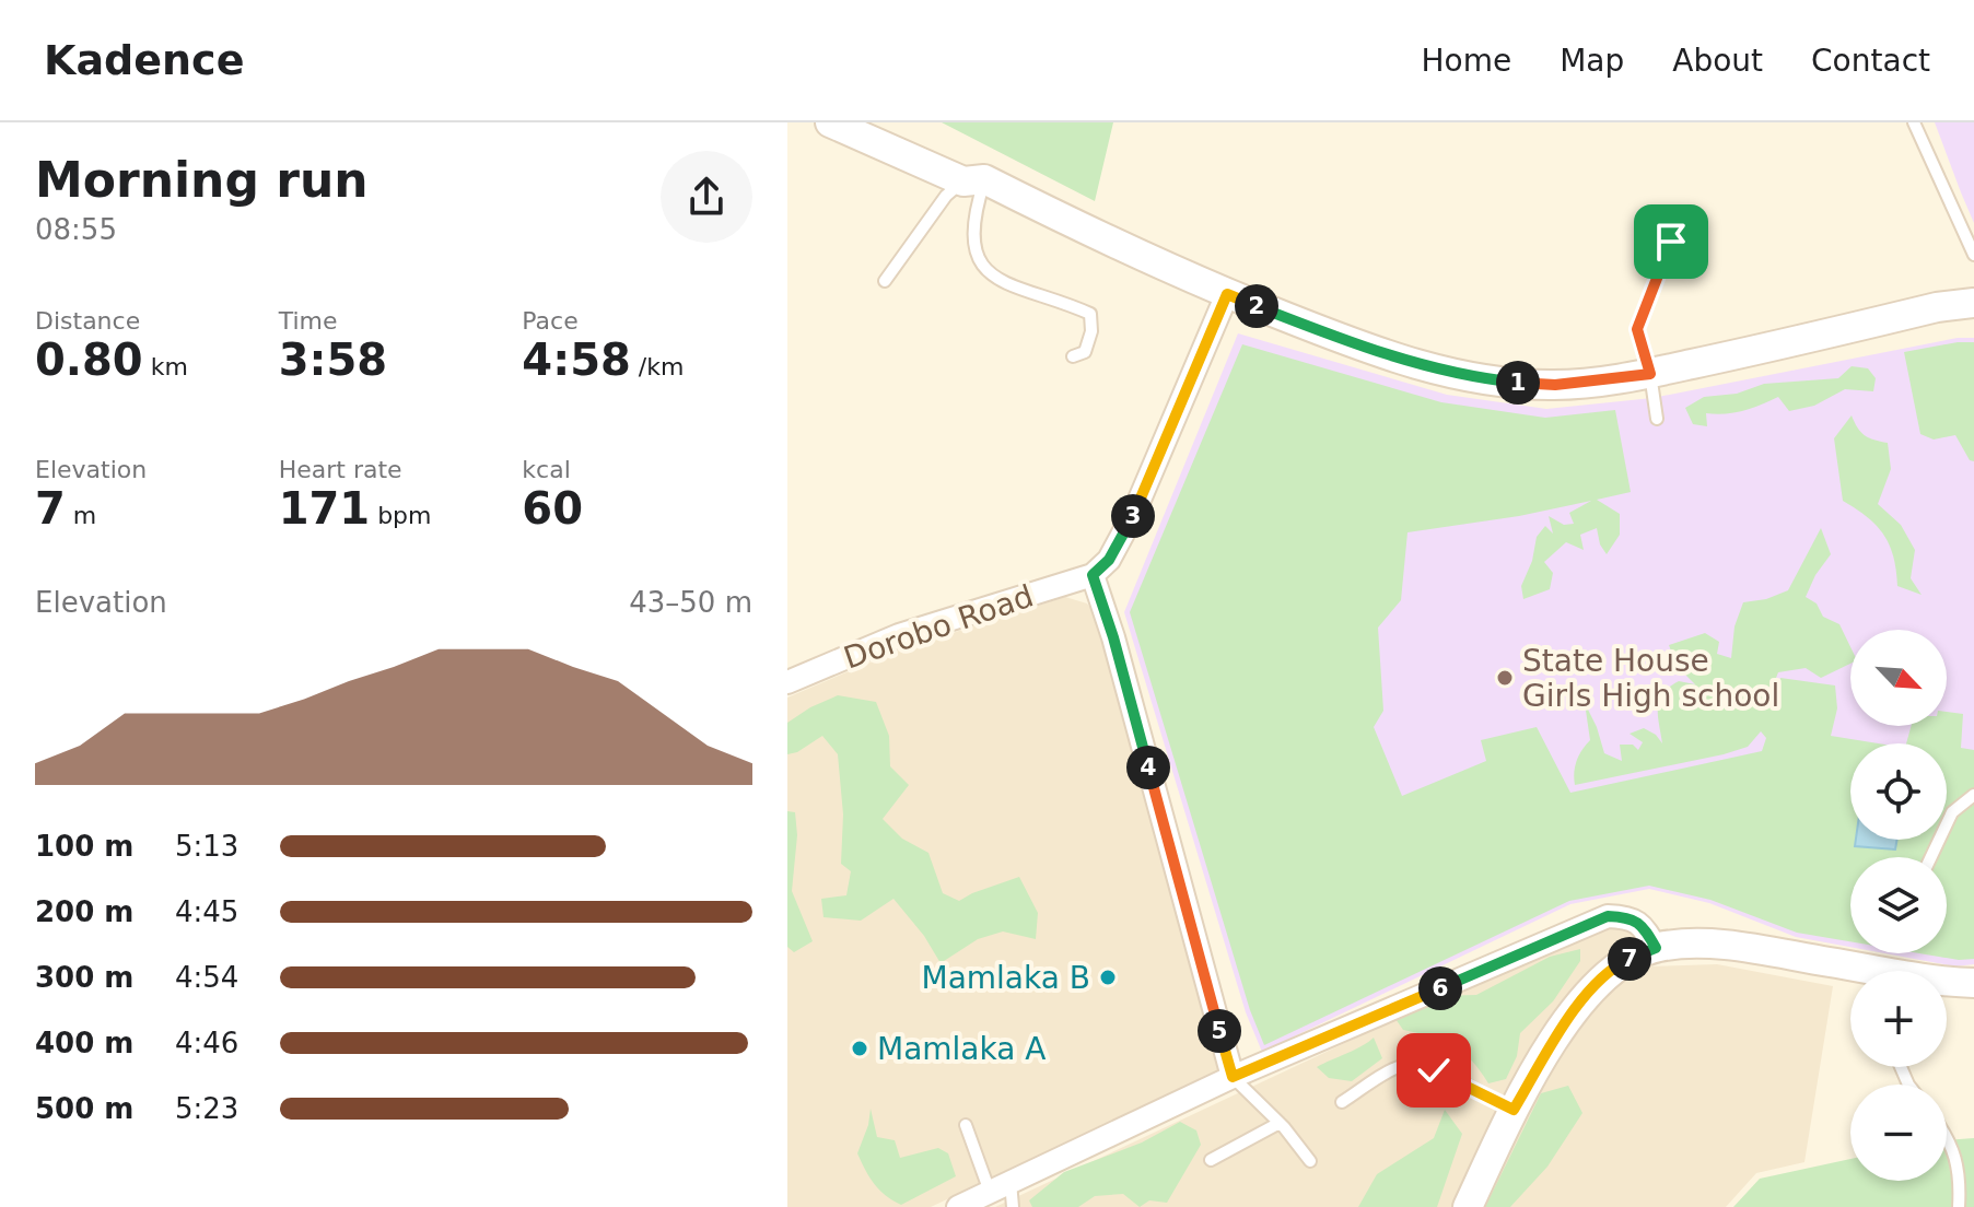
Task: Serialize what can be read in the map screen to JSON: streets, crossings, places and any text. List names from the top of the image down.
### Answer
{
  "streets": {
    "street": ["Dorobo Road"]
  },
  "places": ["State House Girls High school", "Mamlaka B", "Mamlaka A"],
  "north": "bottom right",
  "page": {
    "header": "Kadence",
    "nav": [
      "Home",
      "Map",
      "About",
      "Contact"
    ],
    "heading": ["Morning run", "08:55"],
    "stats": [
      ["Distance", "0.80 km"],
      ["Time", "3:58"],
      ["Pace", "4:58 /km"],
      ["Elevation", "7 m"],
      ["Heart rate", "171 bpm"],
      ["kcal", "60"]
    ],
    "pins": [
      "2",
      "1",
      "3",
      "4",
      "7",
      "6",
      "5"
    ],
    "chart": ["Elevation", "43–50 m"],
    "map_buttons": ["+", "−"],
    "list": [
      {
        "name": "100 m",
        "note": "5:13"
      },
      {
        "name": "200 m",
        "note": "4:45"
      },
      {
        "name": "300 m",
        "note": "4:54"
      },
      {
        "name": "400 m",
        "note": "4:46"
      },
      {
        "name": "500 m",
        "note": "5:23"
      }
    ]
  }
}
